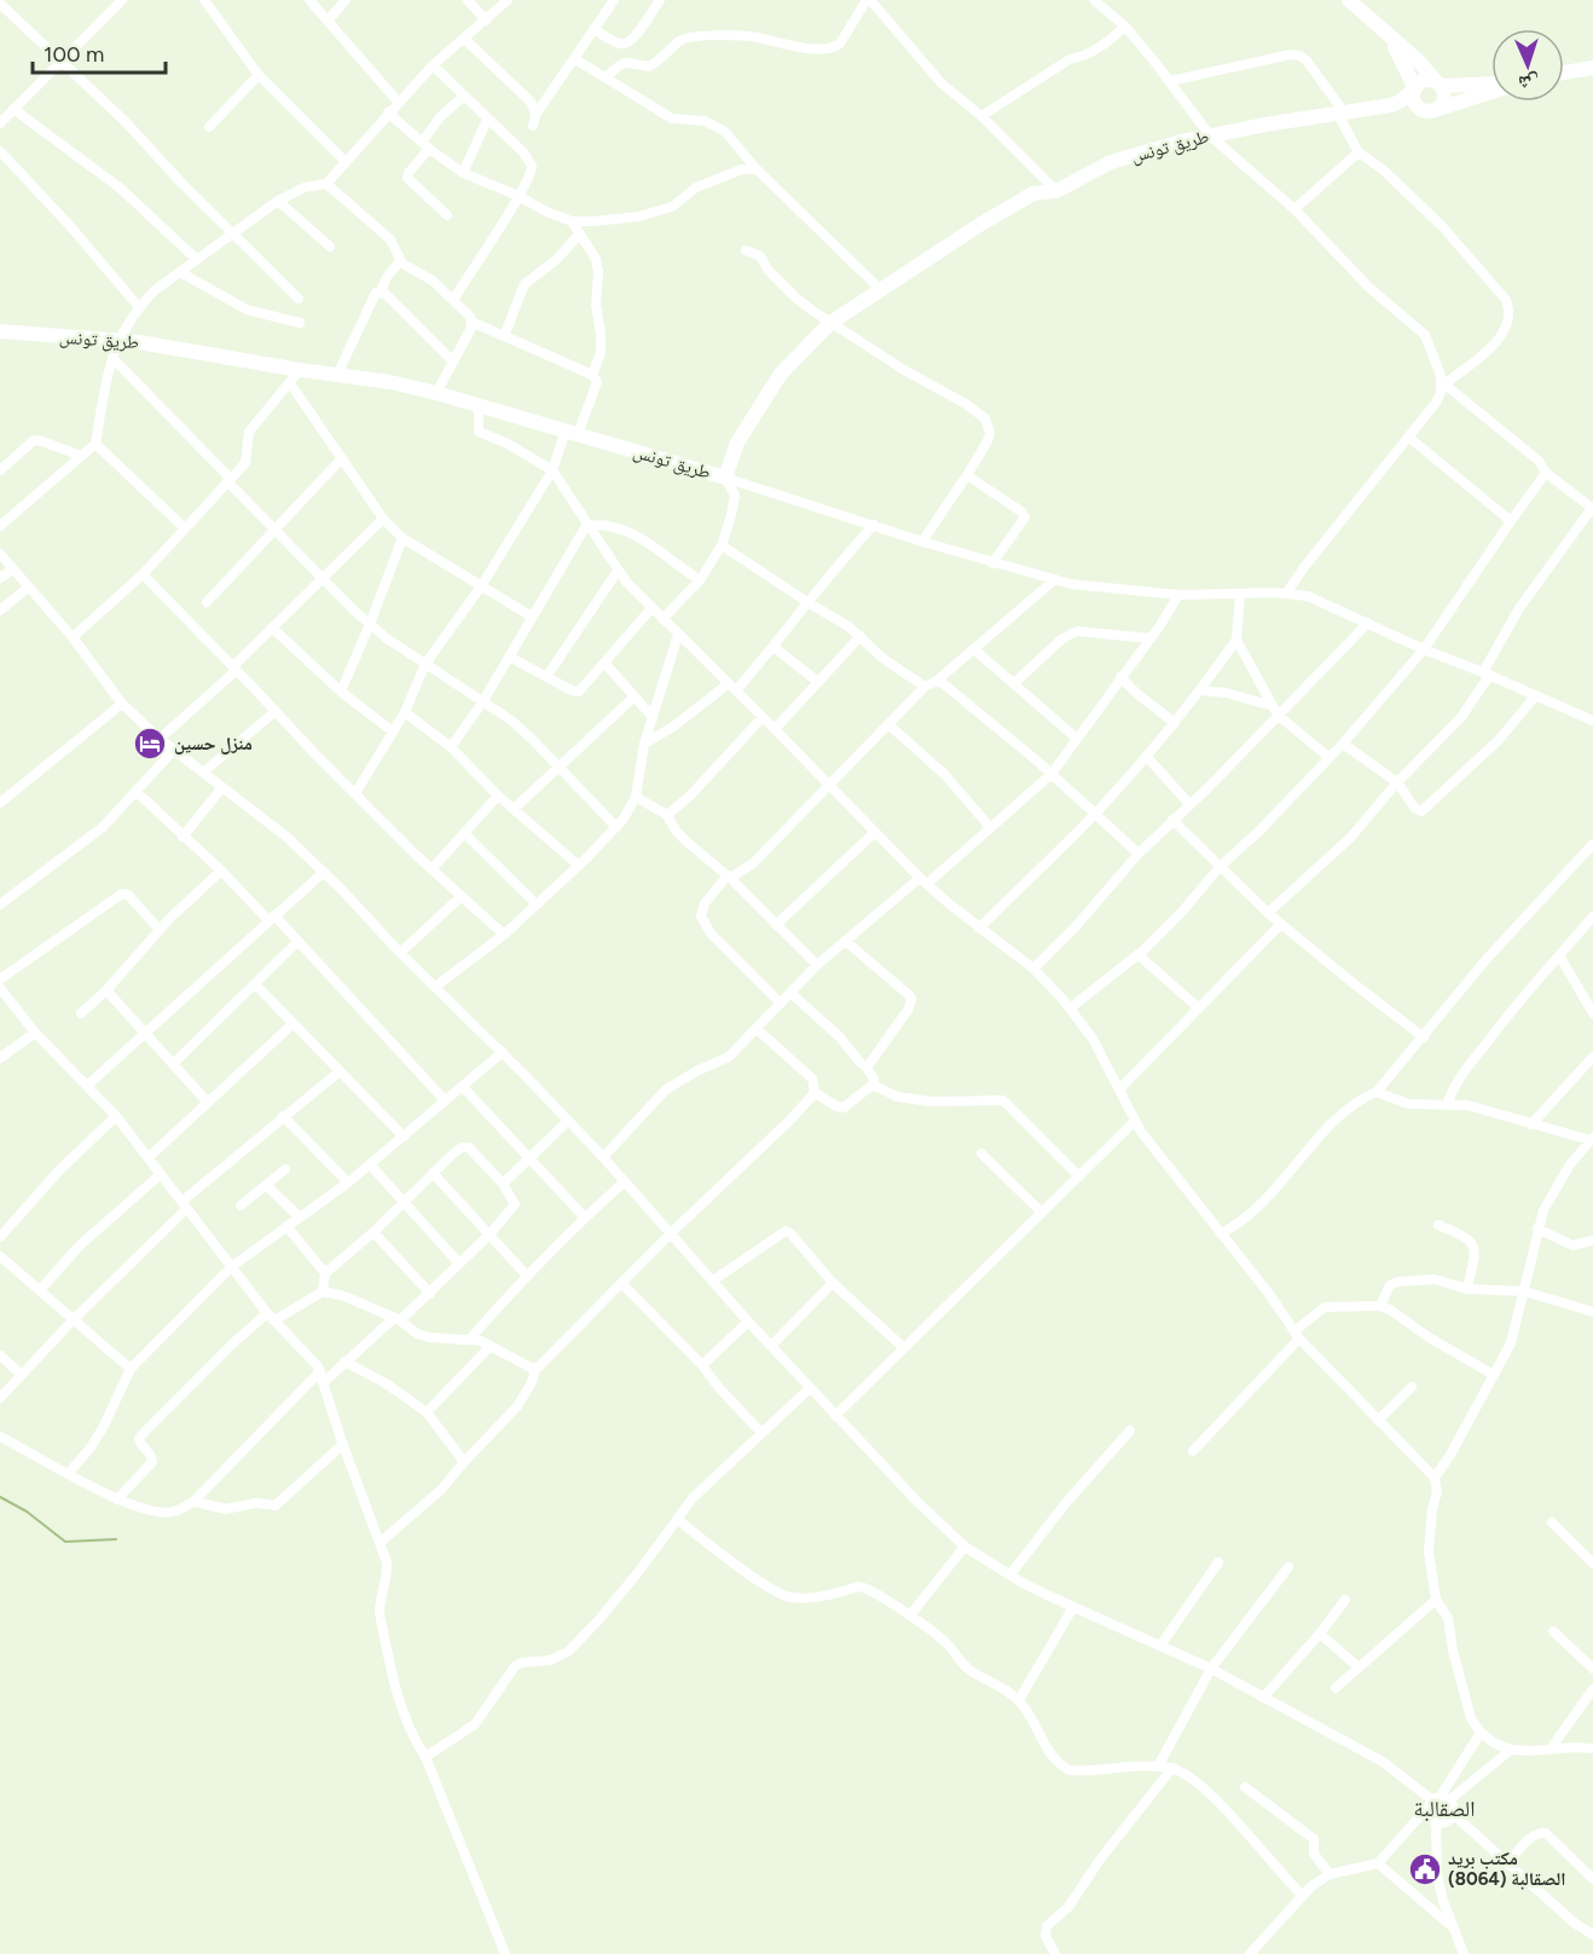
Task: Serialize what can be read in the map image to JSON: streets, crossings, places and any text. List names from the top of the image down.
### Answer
{
  "streets": {
    "main road": ["طريق تونس"]
  },
  "districts": ["الصقالبة"],
  "places": {
    "hotel": ["منزل حسين"],
    "public building": ["مكتب بريد الصقالبة (8064)"]
  },
  "scale_bar": "100 m",
  "north": "bottom"
}
